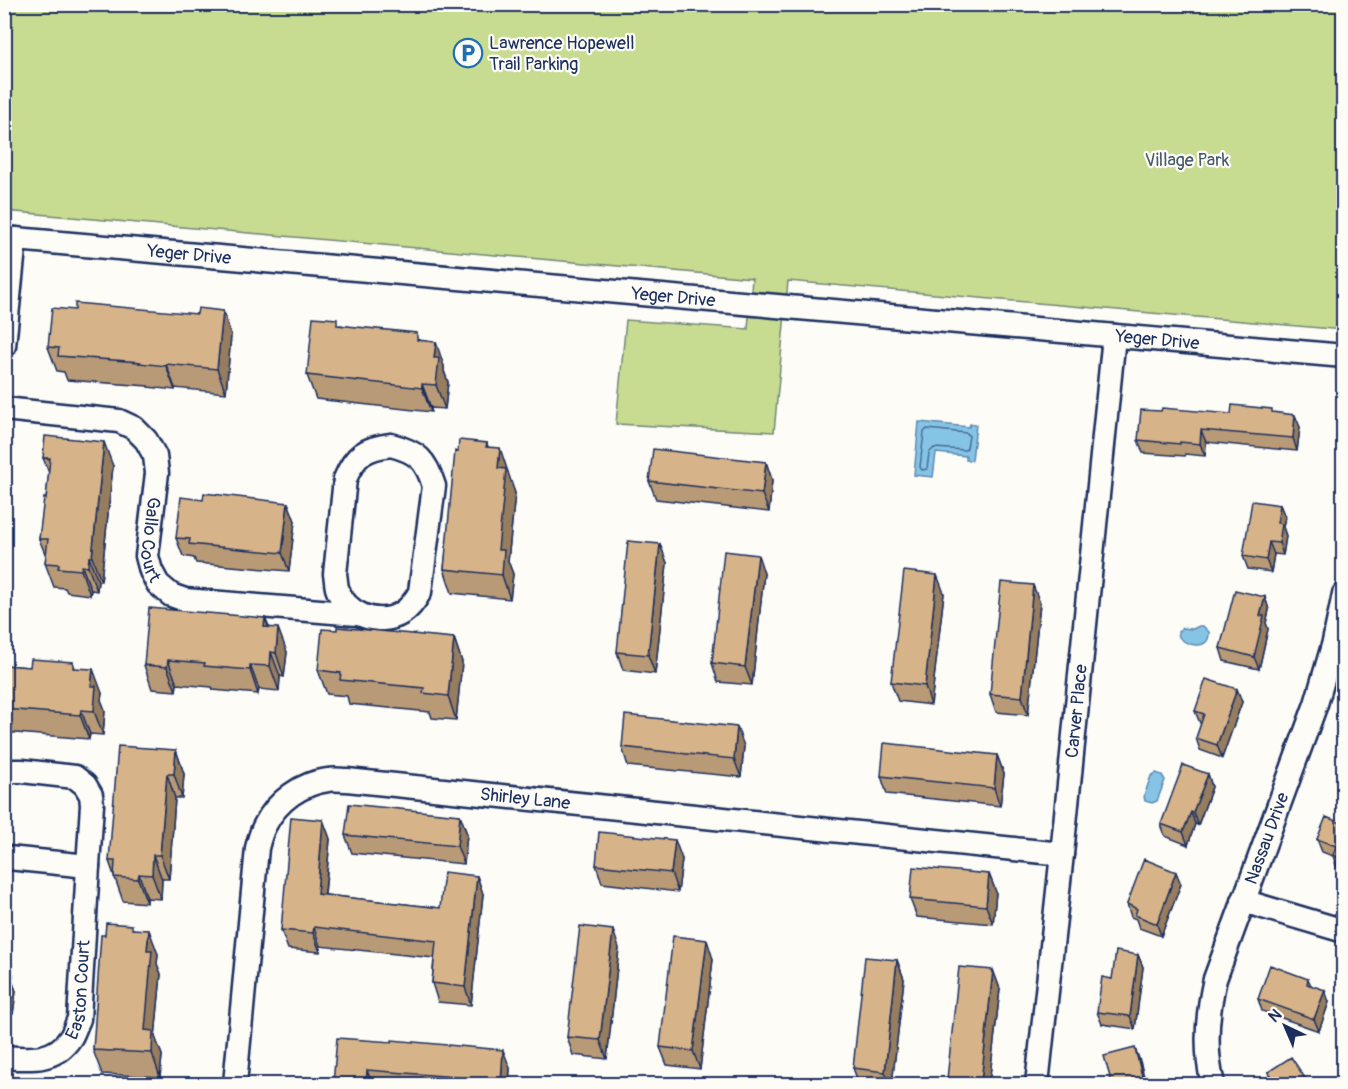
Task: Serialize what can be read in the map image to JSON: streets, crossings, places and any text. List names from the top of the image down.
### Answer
{
  "streets": {
    "street": [
      "Yeger Drive",
      "Gallo Court",
      "Carver Place",
      "Shirley Lane",
      "Nassau Drive",
      "Easton Court"
    ]
  },
  "crossings": [
    ["Yeger Drive", "Carver Place"],
    ["Carver Place", "Shirley Lane"]
  ],
  "parks": ["Village Park"],
  "places": {
    "parking": ["Lawrence Hopewell Trail Parking"]
  },
  "north": "top left"
}
